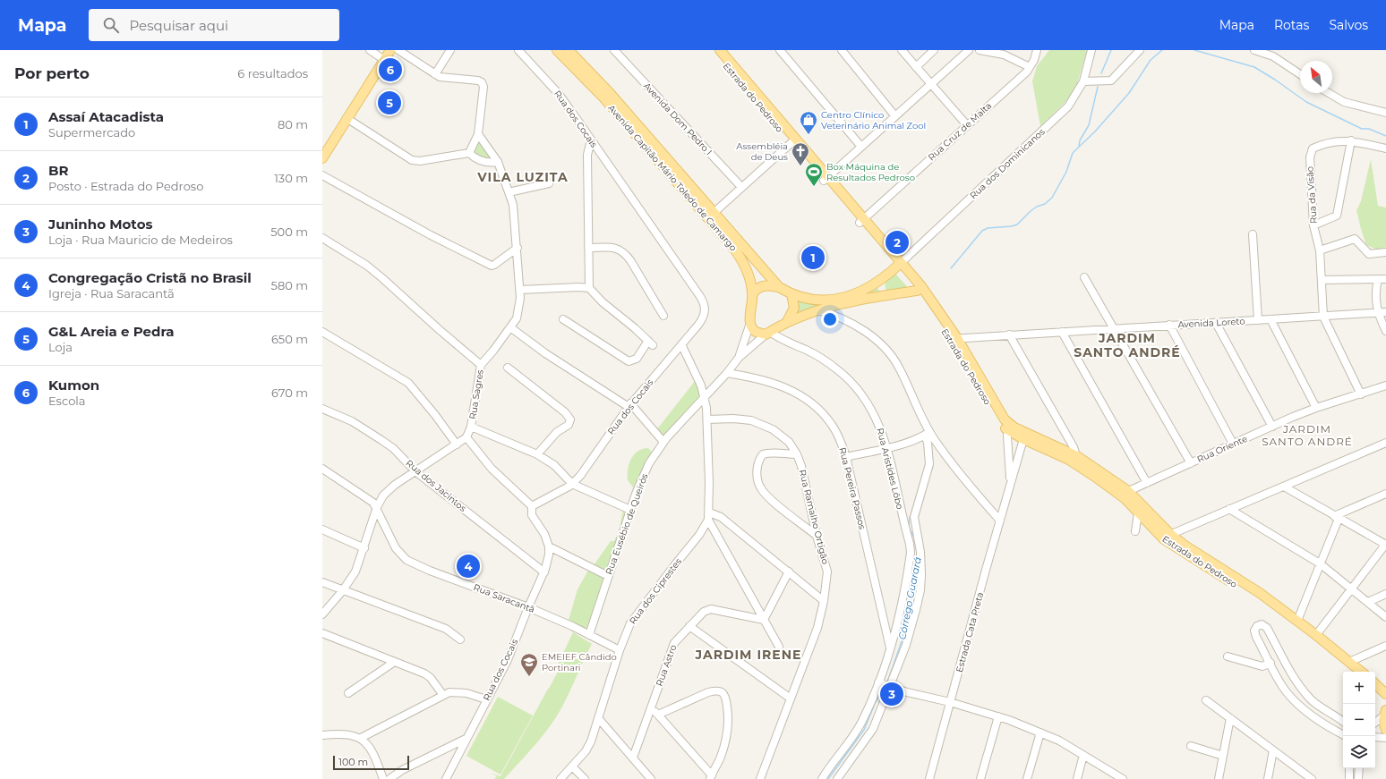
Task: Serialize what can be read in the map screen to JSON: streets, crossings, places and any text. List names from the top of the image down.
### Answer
{
  "streets": {
    "main road": ["Estrada do Pedroso", "Avenida Capitão Mário Toledo de Camargo", "Rua Eusébio de Queirós"],
    "street": [
      "Rua dos Cocais",
      "Avenida Dom Pedro I",
      "Rua Cruz de Malta",
      "Rua dos Dominicanos",
      "Rua da Visão",
      "Avenida Loreto",
      "Rua Sagres",
      "Rua Oriente",
      "Rua Aristídes Lôbo",
      "Rua dos Jacintos",
      "Rua Pereira Passos",
      "Rua Ramalho Ortigão",
      "Rua dos Ciprestes",
      "Rua Saracantã",
      "Estrada Cata Preta",
      "Rua Astro"
    ]
  },
  "crossings": [
    ["Estrada do Pedroso", "Rua Cruz de Malta"],
    ["Estrada do Pedroso", "Rua dos Dominicanos"],
    ["Estrada do Pedroso", "Avenida Loreto"],
    ["Estrada do Pedroso", "Rua Oriente"],
    ["Estrada do Pedroso", "Rua Eusébio de Queirós"],
    ["Estrada do Pedroso", "Estrada Cata Preta"],
    ["Rua dos Cocais", "Rua dos Jacintos"],
    ["Rua dos Cocais", "Rua Saracantã"],
    ["Avenida Capitão Mário Toledo de Camargo", "Rua Aristídes Lôbo"],
    ["Avenida Capitão Mário Toledo de Camargo", "Rua Eusébio de Queirós"],
    ["Rua da Visão", "Avenida Loreto"],
    ["Rua Aristídes Lôbo", "Rua Eusébio de Queirós"],
    ["Rua Pereira Passos", "Rua Eusébio de Queirós"],
    ["Rua Eusébio de Queirós", "Rua Saracantã"],
    ["Rua dos Ciprestes", "Rua Saracantã"]
  ],
  "districts": [
    "VILA LUZITA",
    "JARDIM SANTO ANDRÉ",
    "JARDIM SANTO ANDRÉ",
    "JARDIM IRENE"
  ],
  "water": ["Córrego Guarará"],
  "places": {
    "shop": ["Centro Clínico Veterinário Animal Zool"],
    "church": ["Assembléia de Deus"],
    "sports": ["Box Máquina de Resultados Pedroso"],
    "school or university": ["EMEIEF Cândido Portinari"]
  },
  "scale_bar": "100 m",
  "north": "top left",
  "page": {
    "header": "Mapa",
    "search": "Pesquisar aqui",
    "nav": ["Mapa", "Rotas", "Salvos"],
    "heading": ["Por perto", "6 resultados"],
    "pins": [
      "6",
      "5",
      "2",
      "1",
      "4",
      "3"
    ],
    "list": [
      {
        "mark": "1",
        "name": "Assaí Atacadista",
        "note": "Supermercado",
        "value": "80 m"
      },
      {
        "mark": "2",
        "name": "BR",
        "note": "Posto · Estrada do Pedroso",
        "value": "130 m"
      },
      {
        "mark": "3",
        "name": "Juninho Motos",
        "note": "Loja · Rua Mauricio de Medeiros",
        "value": "500 m"
      },
      {
        "mark": "4",
        "name": "Congregação Cristã no Brasil",
        "note": "Igreja · Rua Saracantã",
        "value": "580 m"
      },
      {
        "mark": "5",
        "name": "G&L Areia e Pedra",
        "note": "Loja",
        "value": "650 m"
      },
      {
        "mark": "6",
        "name": "Kumon",
        "note": "Escola",
        "value": "670 m"
      }
    ],
    "map_buttons": ["+", "−"],
    "scale": "100 m"
  }
}
